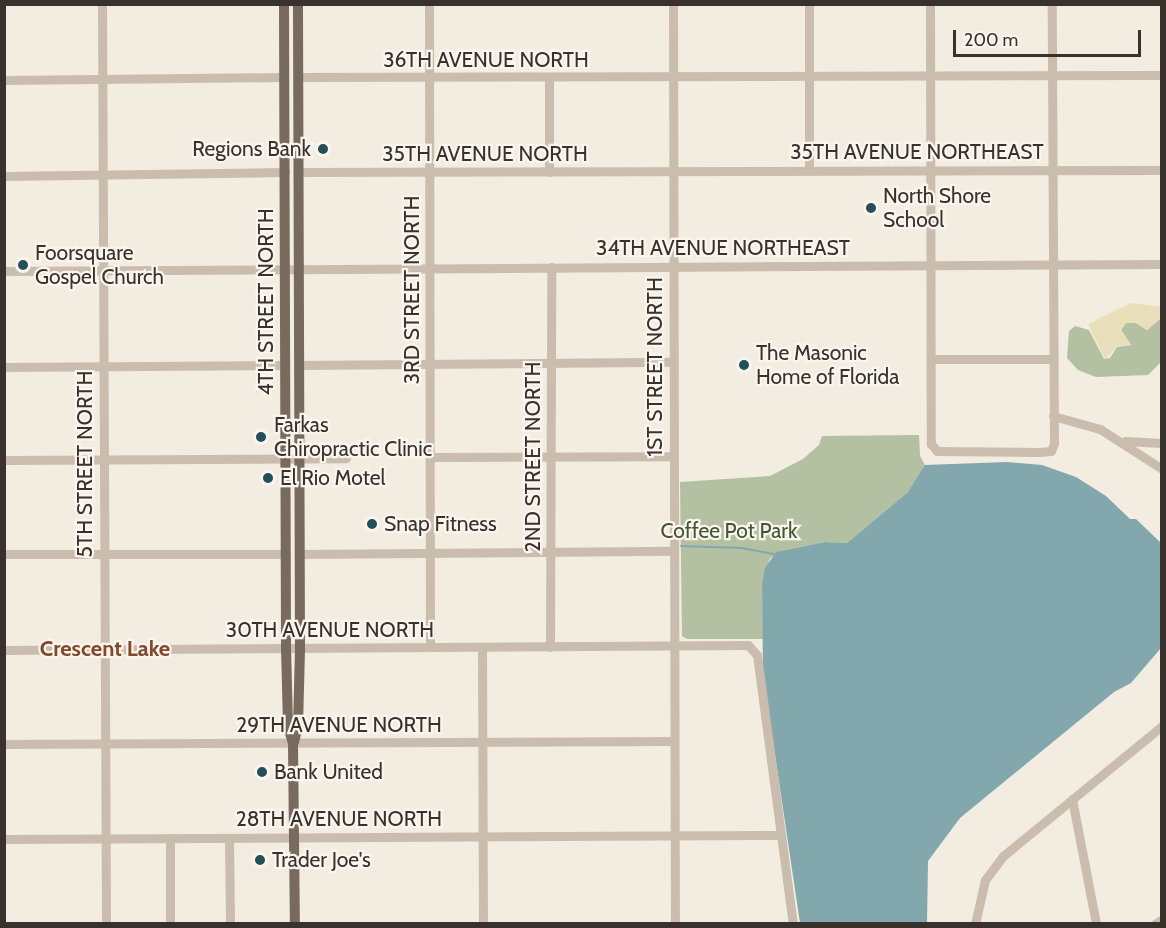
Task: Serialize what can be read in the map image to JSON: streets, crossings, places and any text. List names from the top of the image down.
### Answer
{
  "streets": {
    "main road": ["4TH STREET NORTH"],
    "street": [
      "36TH AVENUE NORTH",
      "35TH AVENUE NORTHEAST",
      "35TH AVENUE NORTH",
      "34TH AVENUE NORTHEAST",
      "3RD STREET NORTH",
      "1ST STREET NORTH",
      "2ND STREET NORTH",
      "5TH STREET NORTH",
      "30TH AVENUE NORTH",
      "29TH AVENUE NORTH",
      "28TH AVENUE NORTH"
    ]
  },
  "crossings": [
    ["36TH AVENUE NORTH", "3RD STREET NORTH"],
    ["36TH AVENUE NORTH", "4TH STREET NORTH"],
    ["36TH AVENUE NORTH", "1ST STREET NORTH"],
    ["35TH AVENUE NORTHEAST", "35TH AVENUE NORTH"],
    ["35TH AVENUE NORTHEAST", "1ST STREET NORTH"],
    ["35TH AVENUE NORTH", "3RD STREET NORTH"],
    ["35TH AVENUE NORTH", "4TH STREET NORTH"],
    ["35TH AVENUE NORTH", "1ST STREET NORTH"],
    ["34TH AVENUE NORTHEAST", "3RD STREET NORTH"],
    ["34TH AVENUE NORTHEAST", "4TH STREET NORTH"],
    ["34TH AVENUE NORTHEAST", "1ST STREET NORTH"],
    ["34TH AVENUE NORTHEAST", "2ND STREET NORTH"],
    ["34TH AVENUE NORTHEAST", "5TH STREET NORTH"],
    ["3RD STREET NORTH", "30TH AVENUE NORTH"],
    ["4TH STREET NORTH", "30TH AVENUE NORTH"],
    ["4TH STREET NORTH", "29TH AVENUE NORTH"],
    ["4TH STREET NORTH", "28TH AVENUE NORTH"],
    ["1ST STREET NORTH", "30TH AVENUE NORTH"],
    ["1ST STREET NORTH", "29TH AVENUE NORTH"],
    ["1ST STREET NORTH", "28TH AVENUE NORTH"],
    ["2ND STREET NORTH", "30TH AVENUE NORTH"],
    ["5TH STREET NORTH", "30TH AVENUE NORTH"],
    ["5TH STREET NORTH", "29TH AVENUE NORTH"],
    ["5TH STREET NORTH", "28TH AVENUE NORTH"]
  ],
  "districts": ["Crescent Lake"],
  "parks": ["Coffee Pot Park"],
  "places": [
    "Regions Bank",
    "North Shore School",
    "Foorsquare Gospel Church",
    "The Masonic Home of Florida",
    "Farkas Chiropractic Clinic",
    "El Rio Motel",
    "Snap Fitness",
    "Bank United",
    "Trader Joe's"
  ],
  "scale_bar": "200 m"
}
